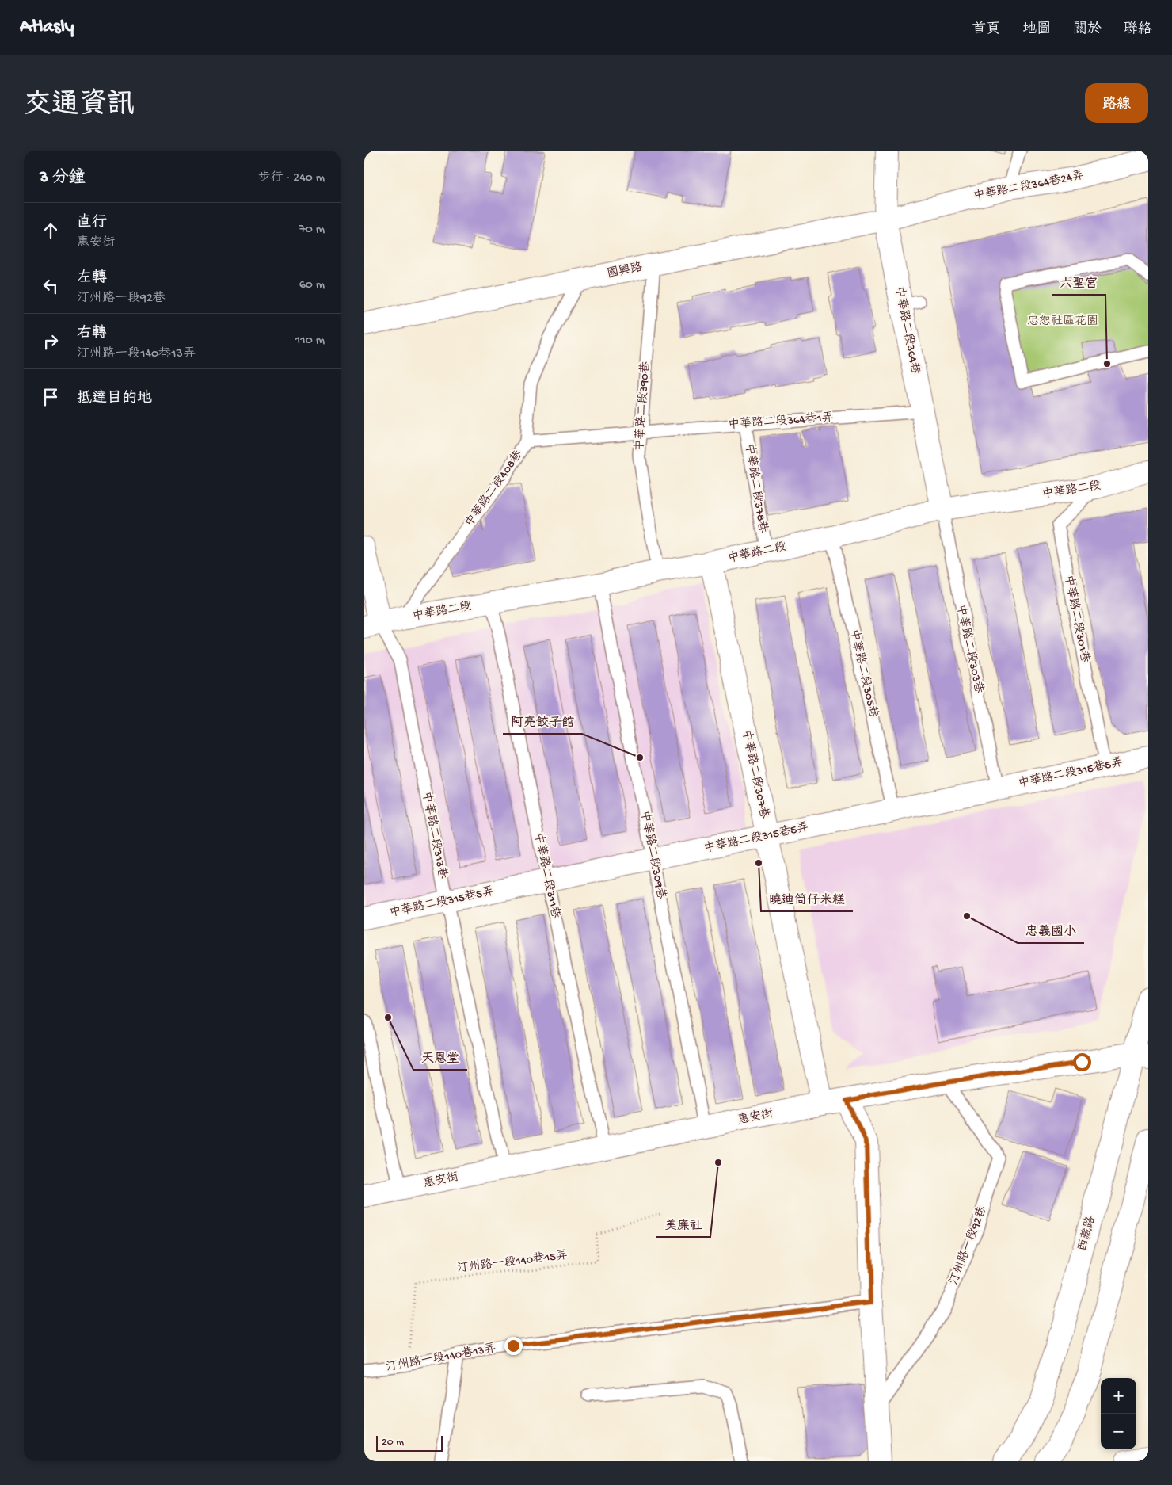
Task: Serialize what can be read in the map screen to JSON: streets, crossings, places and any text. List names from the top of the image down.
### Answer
{
  "streets": {
    "street": [
      "中華路二段364巷24弄",
      "國興路",
      "中華路二段364巷",
      "中華路二段",
      "中華路二段315巷5弄",
      "中華路二段307巷",
      "惠安街",
      "西藏路"
    ],
    "lane": [
      "中華路二段390巷",
      "中華路二段364巷1弄",
      "中華路二段378巷",
      "中華路二段408巷",
      "中華路二段301巷",
      "中華路二段303巷",
      "中華路二段305巷",
      "中華路二段313巷",
      "中華路二段309巷",
      "中華路二段311巷",
      "汀州路一段92巷",
      "汀州路一段140巷13弄"
    ],
    "path": ["汀州路一段140巷15弄"]
  },
  "crossings": [
    ["中華路二段364巷24弄", "國興路"],
    ["中華路二段364巷24弄", "中華路二段364巷"],
    ["國興路", "中華路二段364巷"],
    ["國興路", "中華路二段390巷"],
    ["國興路", "中華路二段408巷"],
    ["中華路二段364巷", "中華路二段364巷1弄"],
    ["中華路二段364巷", "中華路二段"],
    ["中華路二段364巷", "中華路二段303巷"],
    ["中華路二段390巷", "中華路二段364巷1弄"],
    ["中華路二段390巷", "中華路二段"],
    ["中華路二段364巷1弄", "中華路二段378巷"],
    ["中華路二段364巷1弄", "中華路二段408巷"],
    ["中華路二段378巷", "中華路二段"],
    ["中華路二段408巷", "中華路二段"],
    ["中華路二段", "中華路二段301巷"],
    ["中華路二段", "中華路二段303巷"],
    ["中華路二段", "中華路二段305巷"],
    ["中華路二段", "中華路二段307巷"],
    ["中華路二段", "中華路二段313巷"],
    ["中華路二段", "中華路二段309巷"],
    ["中華路二段", "中華路二段311巷"],
    ["中華路二段301巷", "中華路二段315巷5弄"],
    ["中華路二段303巷", "中華路二段315巷5弄"],
    ["中華路二段305巷", "中華路二段315巷5弄"],
    ["中華路二段315巷5弄", "中華路二段307巷"],
    ["中華路二段315巷5弄", "中華路二段313巷"],
    ["中華路二段315巷5弄", "中華路二段309巷"],
    ["中華路二段315巷5弄", "中華路二段311巷"],
    ["中華路二段307巷", "惠安街"],
    ["中華路二段313巷", "惠安街"],
    ["中華路二段309巷", "惠安街"],
    ["中華路二段311巷", "惠安街"],
    ["惠安街", "西藏路"],
    ["惠安街", "汀州路一段92巷"],
    ["汀州路一段140巷15弄", "汀州路一段140巷13弄"]
  ],
  "parks": ["忠恕社區花園"],
  "places": [
    "六聖宮",
    "阿亮餃子館",
    "曉迪筒仔米糕",
    "忠義國小",
    "天恩堂",
    "美廉社"
  ],
  "scale_bar": "20 m",
  "page": {
    "header": "Atlasly",
    "nav": [
      "首頁",
      "地圖",
      "關於",
      "聯絡"
    ],
    "title": "交通資訊",
    "buttons": "路線",
    "heading": ["3 分鐘", "步行 · 240 m"],
    "list": [
      ["直行", "惠安街", "70 m"],
      ["左轉", "汀州路一段92巷", "60 m"],
      ["右轉", "汀州路一段140巷13弄", "110 m"],
      "抵達目的地"
    ],
    "map_buttons": ["+", "−"],
    "scale": "20 m"
  }
}
